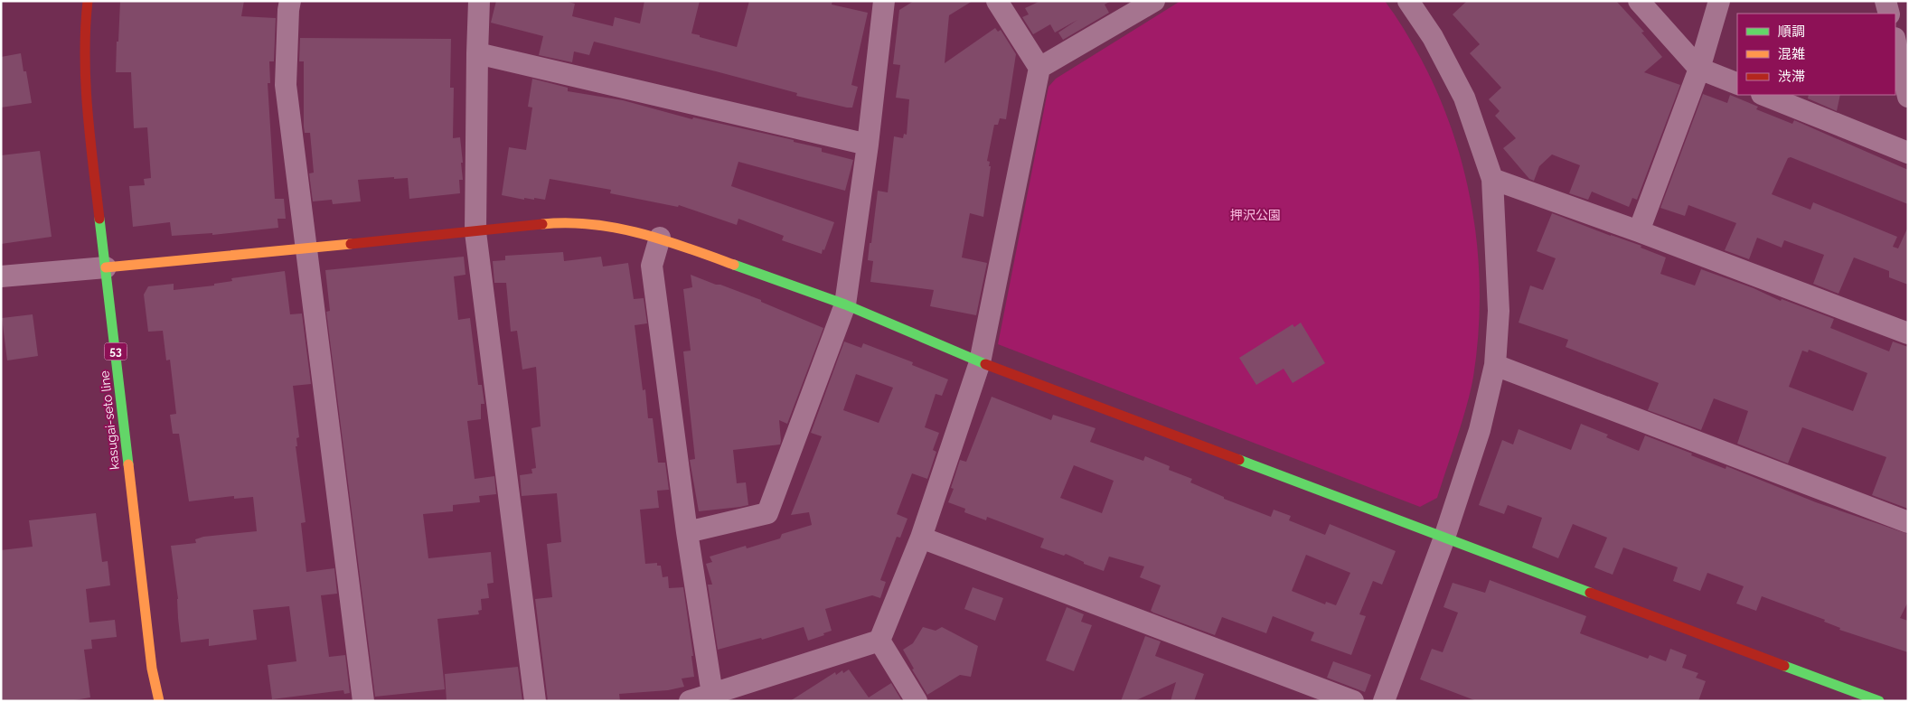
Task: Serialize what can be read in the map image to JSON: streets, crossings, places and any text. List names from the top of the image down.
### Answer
{
  "streets": {
    "street": ["53", "kasugai-seto line"]
  },
  "parks": ["押沢公園"],
  "legend": ["順調", "混雑", "渋滞"]
}
